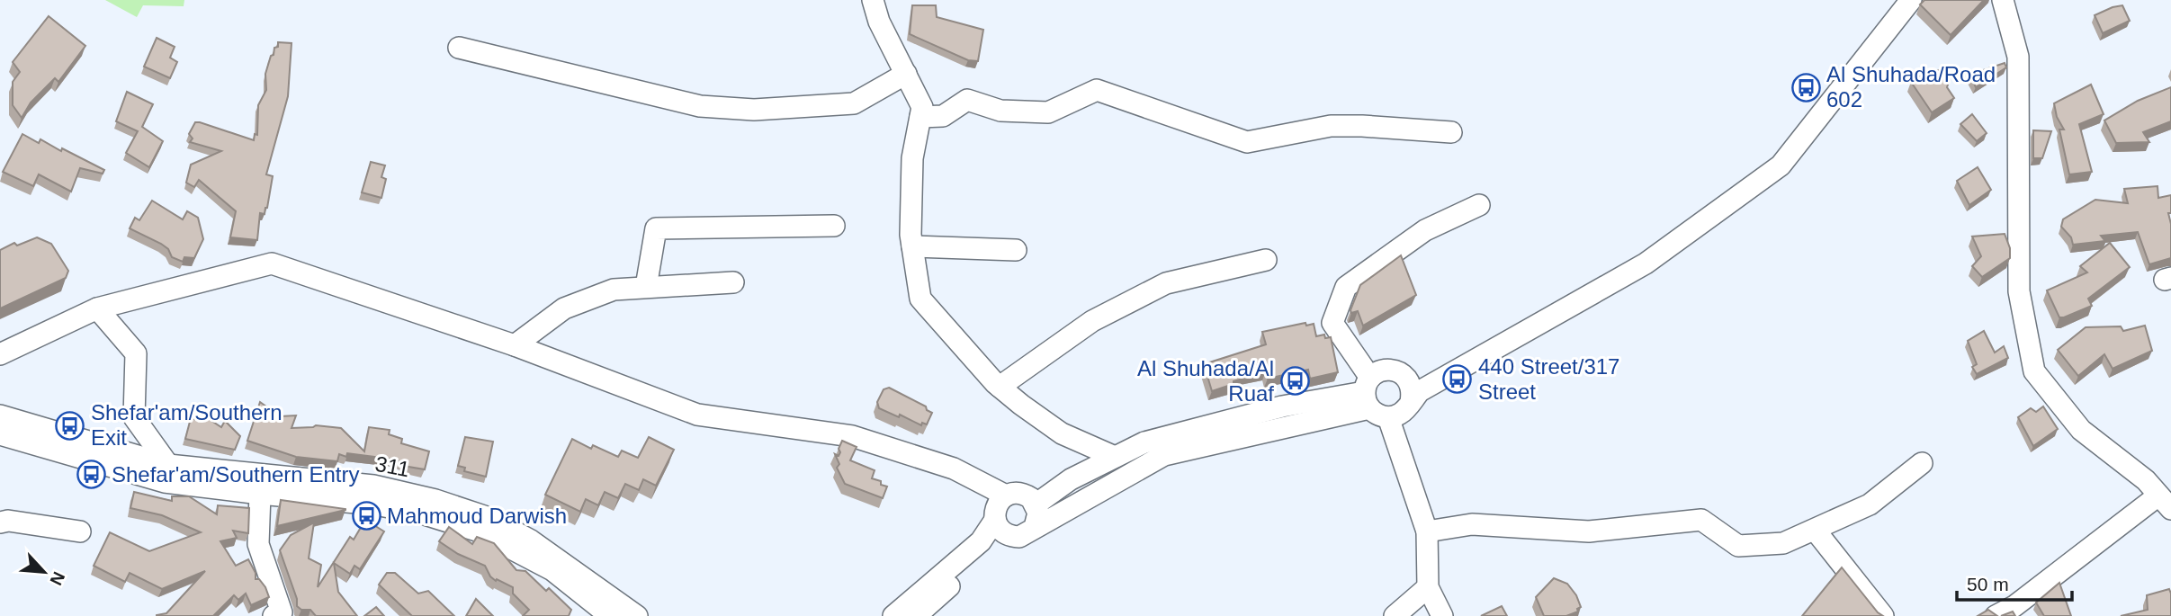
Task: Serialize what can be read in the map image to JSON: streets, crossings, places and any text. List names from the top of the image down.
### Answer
{
  "streets": {
    "street": ["311"]
  },
  "places": {
    "bus stop": [
      "Al Shuhada/Road 602",
      "440 Street/317 Street",
      "Al Shuhada/Al Ruaf",
      "Shefar'am/Southern Exit",
      "Shefar'am/Southern Entry",
      "Mahmoud Darwish"
    ]
  },
  "scale_bar": "50 m",
  "north": "bottom right"
}
